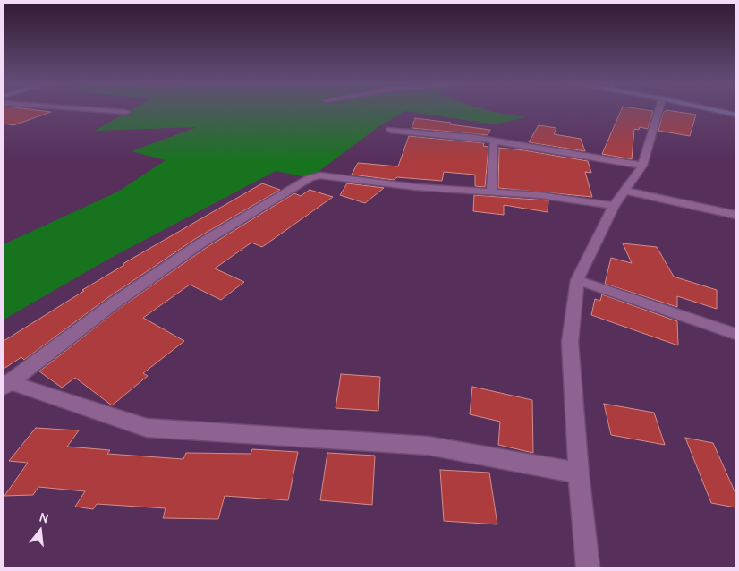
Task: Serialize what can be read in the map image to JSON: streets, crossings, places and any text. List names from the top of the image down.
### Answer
{
  "north": "top"
}
